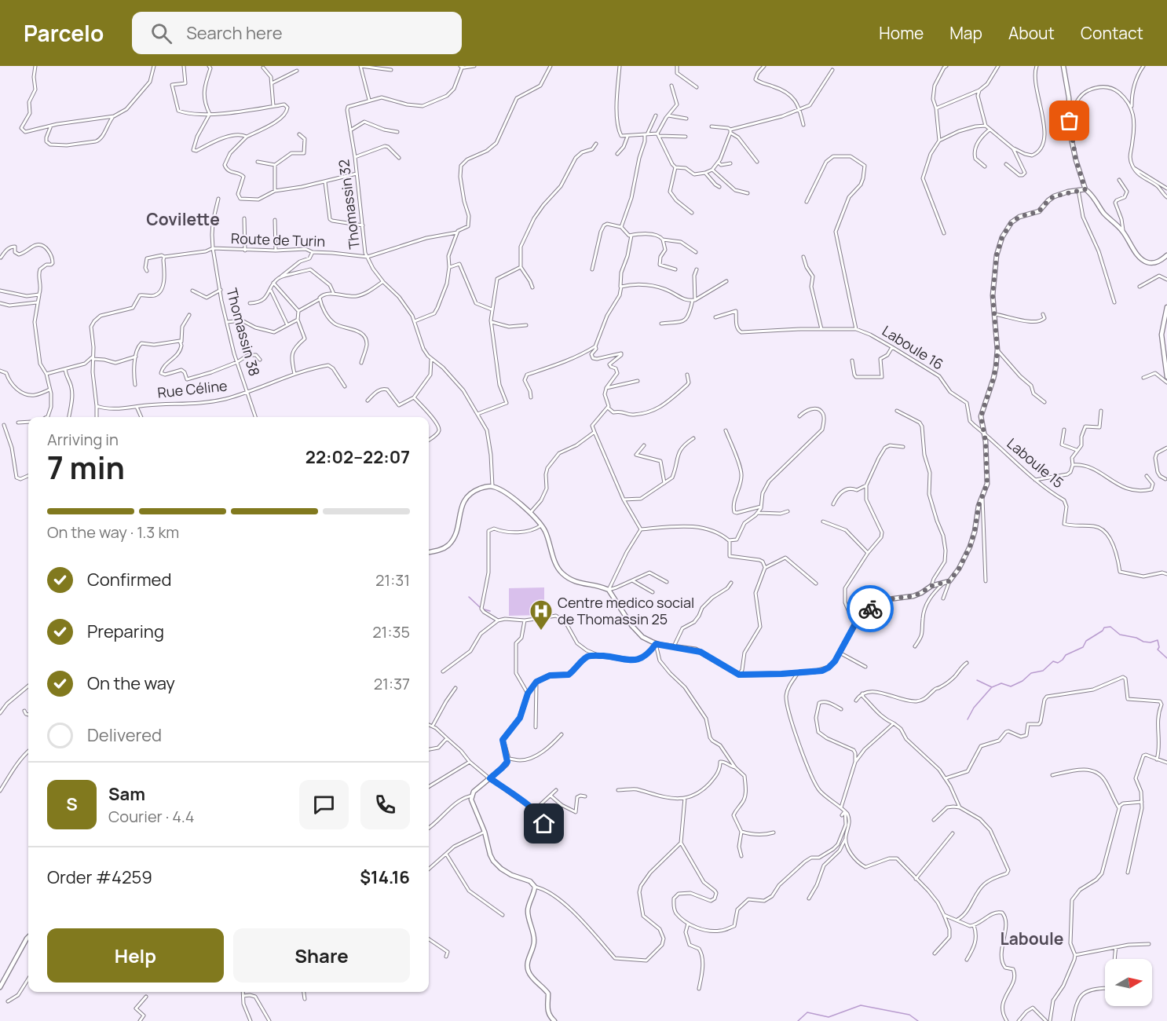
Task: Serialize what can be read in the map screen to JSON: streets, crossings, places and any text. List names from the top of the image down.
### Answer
{
  "streets": {
    "street": [
      "Thomassin 32",
      "Route de Turin",
      "Thomassin 38",
      "Laboule 16",
      "Rue Céline",
      "Laboule 15"
    ]
  },
  "crossings": [
    ["Thomassin 32", "Route de Turin"],
    ["Route de Turin", "Thomassin 38"],
    ["Thomassin 38", "Rue Céline"],
    ["Laboule 16", "Laboule 15"]
  ],
  "districts": ["Covilette", "Laboule"],
  "places": {
    "hospital": ["Centre medico social de Thomassin 25"]
  },
  "north": "right",
  "page": {
    "header": "Parcelo",
    "search": "Search here",
    "nav": [
      "Home",
      "Map",
      "About",
      "Contact"
    ],
    "heading": ["7 min", "Arriving in", "22:02–22:07"],
    "panel": [
      "Sam",
      "Courier · 4.4",
      "Order #4259",
      "$14.16"
    ],
    "bar": "On the way · 1.3 km",
    "list": [
      ["Confirmed", "21:31"],
      ["Preparing", "21:35"],
      ["On the way", "21:37"],
      "Delivered"
    ],
    "round": "S",
    "buttons": ["Help", "Share"]
  }
}
